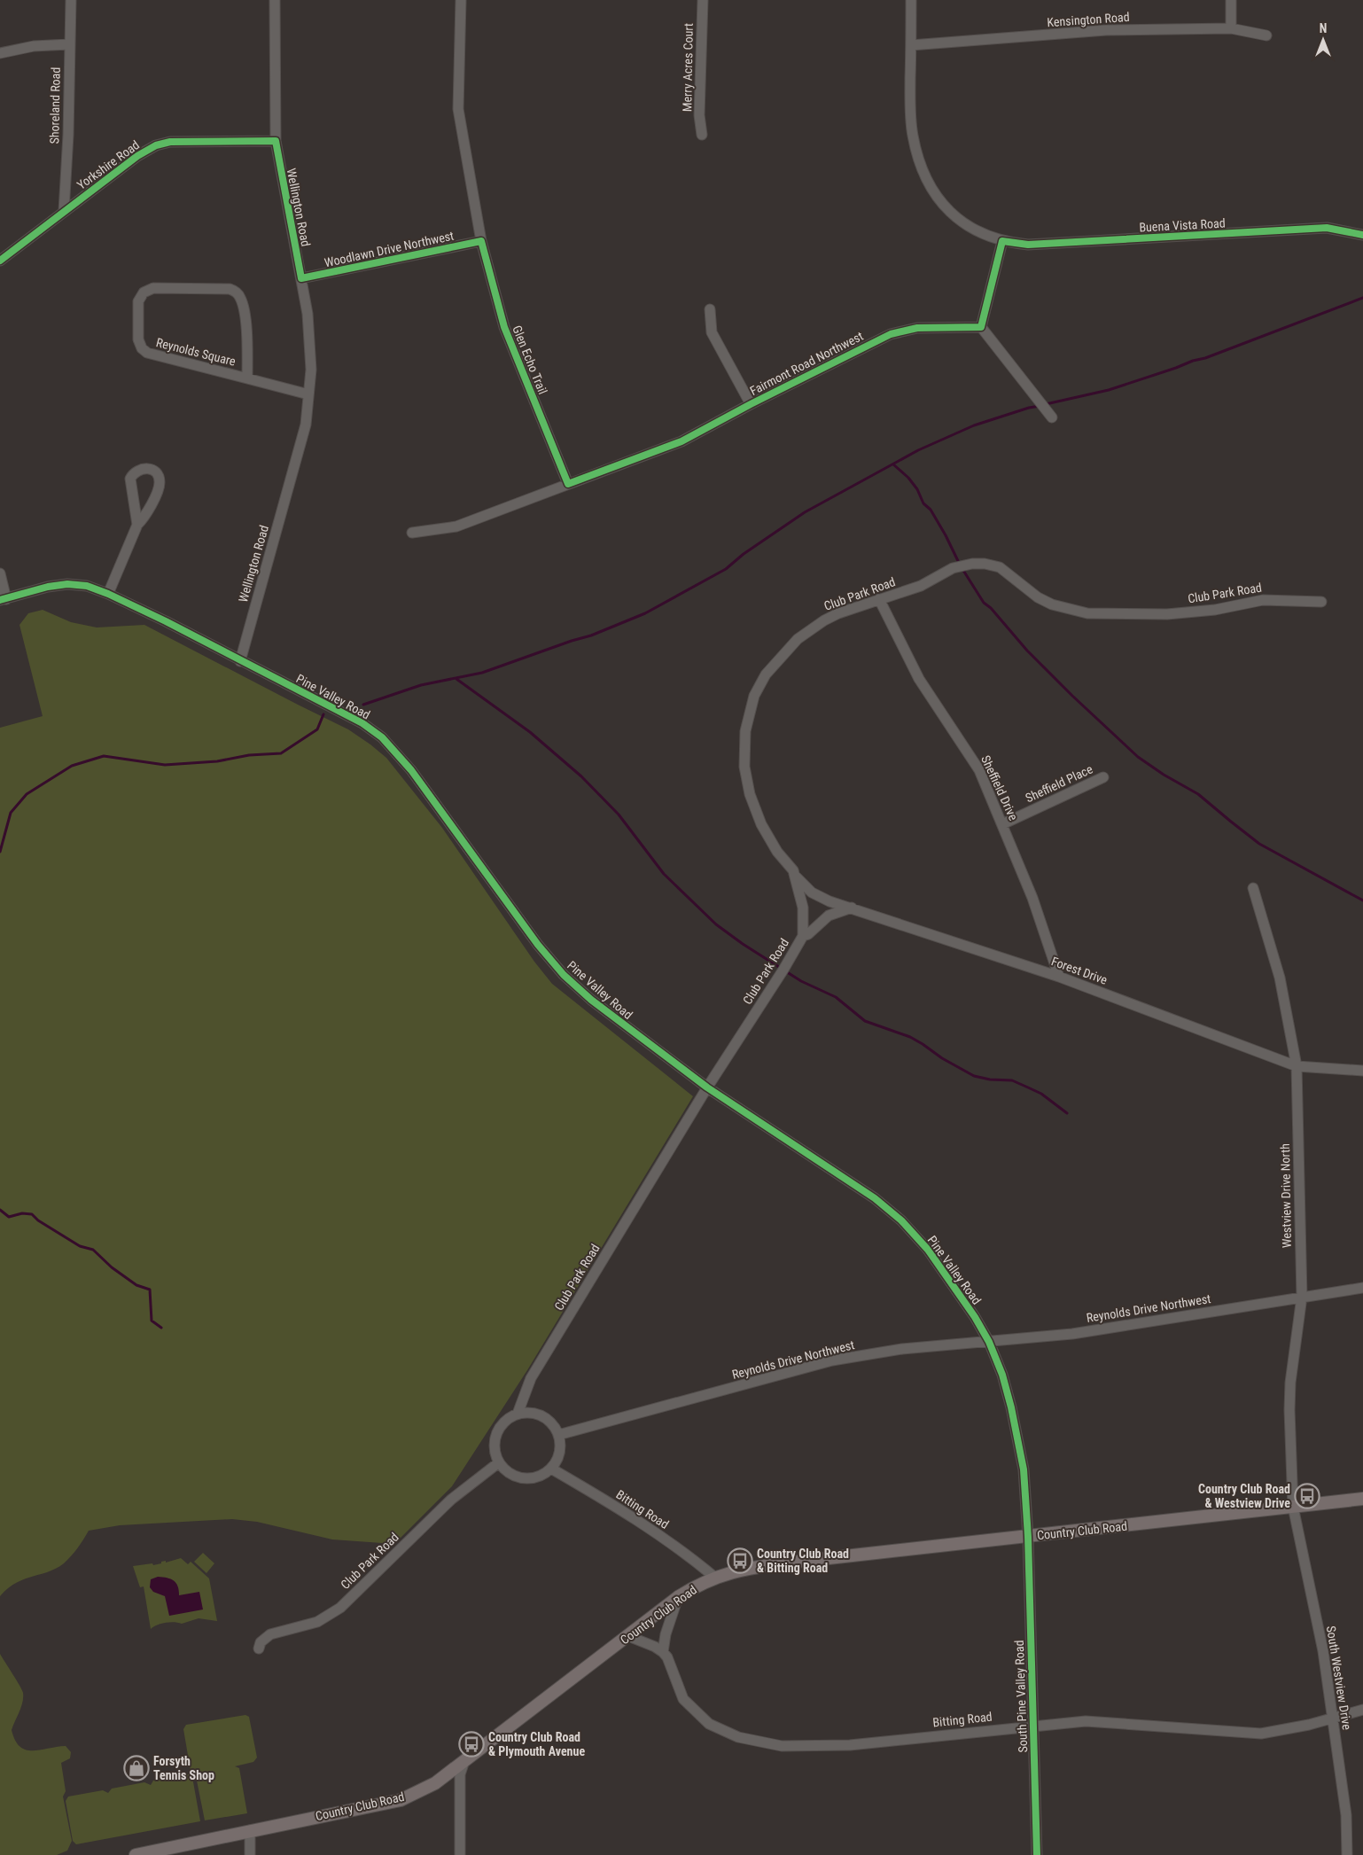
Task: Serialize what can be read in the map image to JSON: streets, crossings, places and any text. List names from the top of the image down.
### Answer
{
  "streets": {
    "main road": ["Country Club Road"],
    "street": [
      "Kensington Road",
      "Merry Acres Court",
      "Shoreland Road",
      "Yorkshire Road",
      "Wellington Road",
      "Buena Vista Road",
      "Woodlawn Drive Northwest",
      "Reynolds Square",
      "Glen Echo Trail",
      "Fairmont Road Northwest",
      "Club Park Road",
      "Pine Valley Road",
      "Sheffield Place",
      "Sheffield Drive",
      "Forest Drive",
      "Westview Drive North",
      "Reynolds Drive Northwest",
      "Bitting Road",
      "South Westview Drive",
      "South Pine Valley Road"
    ]
  },
  "crossings": [
    ["Kensington Road", "Buena Vista Road"],
    ["Shoreland Road", "Yorkshire Road"],
    ["Yorkshire Road", "Wellington Road"],
    ["Wellington Road", "Woodlawn Drive Northwest"],
    ["Wellington Road", "Reynolds Square"],
    ["Wellington Road", "Pine Valley Road"],
    ["Woodlawn Drive Northwest", "Glen Echo Trail"],
    ["Glen Echo Trail", "Fairmont Road Northwest"],
    ["Club Park Road", "Pine Valley Road"],
    ["Club Park Road", "Sheffield Drive"],
    ["Club Park Road", "Forest Drive"],
    ["Club Park Road", "Reynolds Drive Northwest"],
    ["Club Park Road", "Bitting Road"],
    ["Pine Valley Road", "Reynolds Drive Northwest"],
    ["Pine Valley Road", "Country Club Road"],
    ["Pine Valley Road", "South Pine Valley Road"],
    ["Sheffield Place", "Sheffield Drive"],
    ["Sheffield Drive", "Forest Drive"],
    ["Forest Drive", "Westview Drive North"],
    ["Westview Drive North", "Reynolds Drive Northwest"],
    ["Westview Drive North", "Country Club Road"],
    ["Westview Drive North", "South Westview Drive"],
    ["Reynolds Drive Northwest", "Bitting Road"],
    ["Bitting Road", "Country Club Road"],
    ["Bitting Road", "South Westview Drive"],
    ["Bitting Road", "South Pine Valley Road"],
    ["Country Club Road", "South Westview Drive"],
    ["Country Club Road", "South Pine Valley Road"]
  ],
  "places": {
    "bus stop": ["Country Club Road & Westview Drive", "Country Club Road & Bitting Road", "Country Club Road & Plymouth Avenue"],
    "shop": ["Forsyth Tennis Shop"]
  },
  "north": "top"
}
